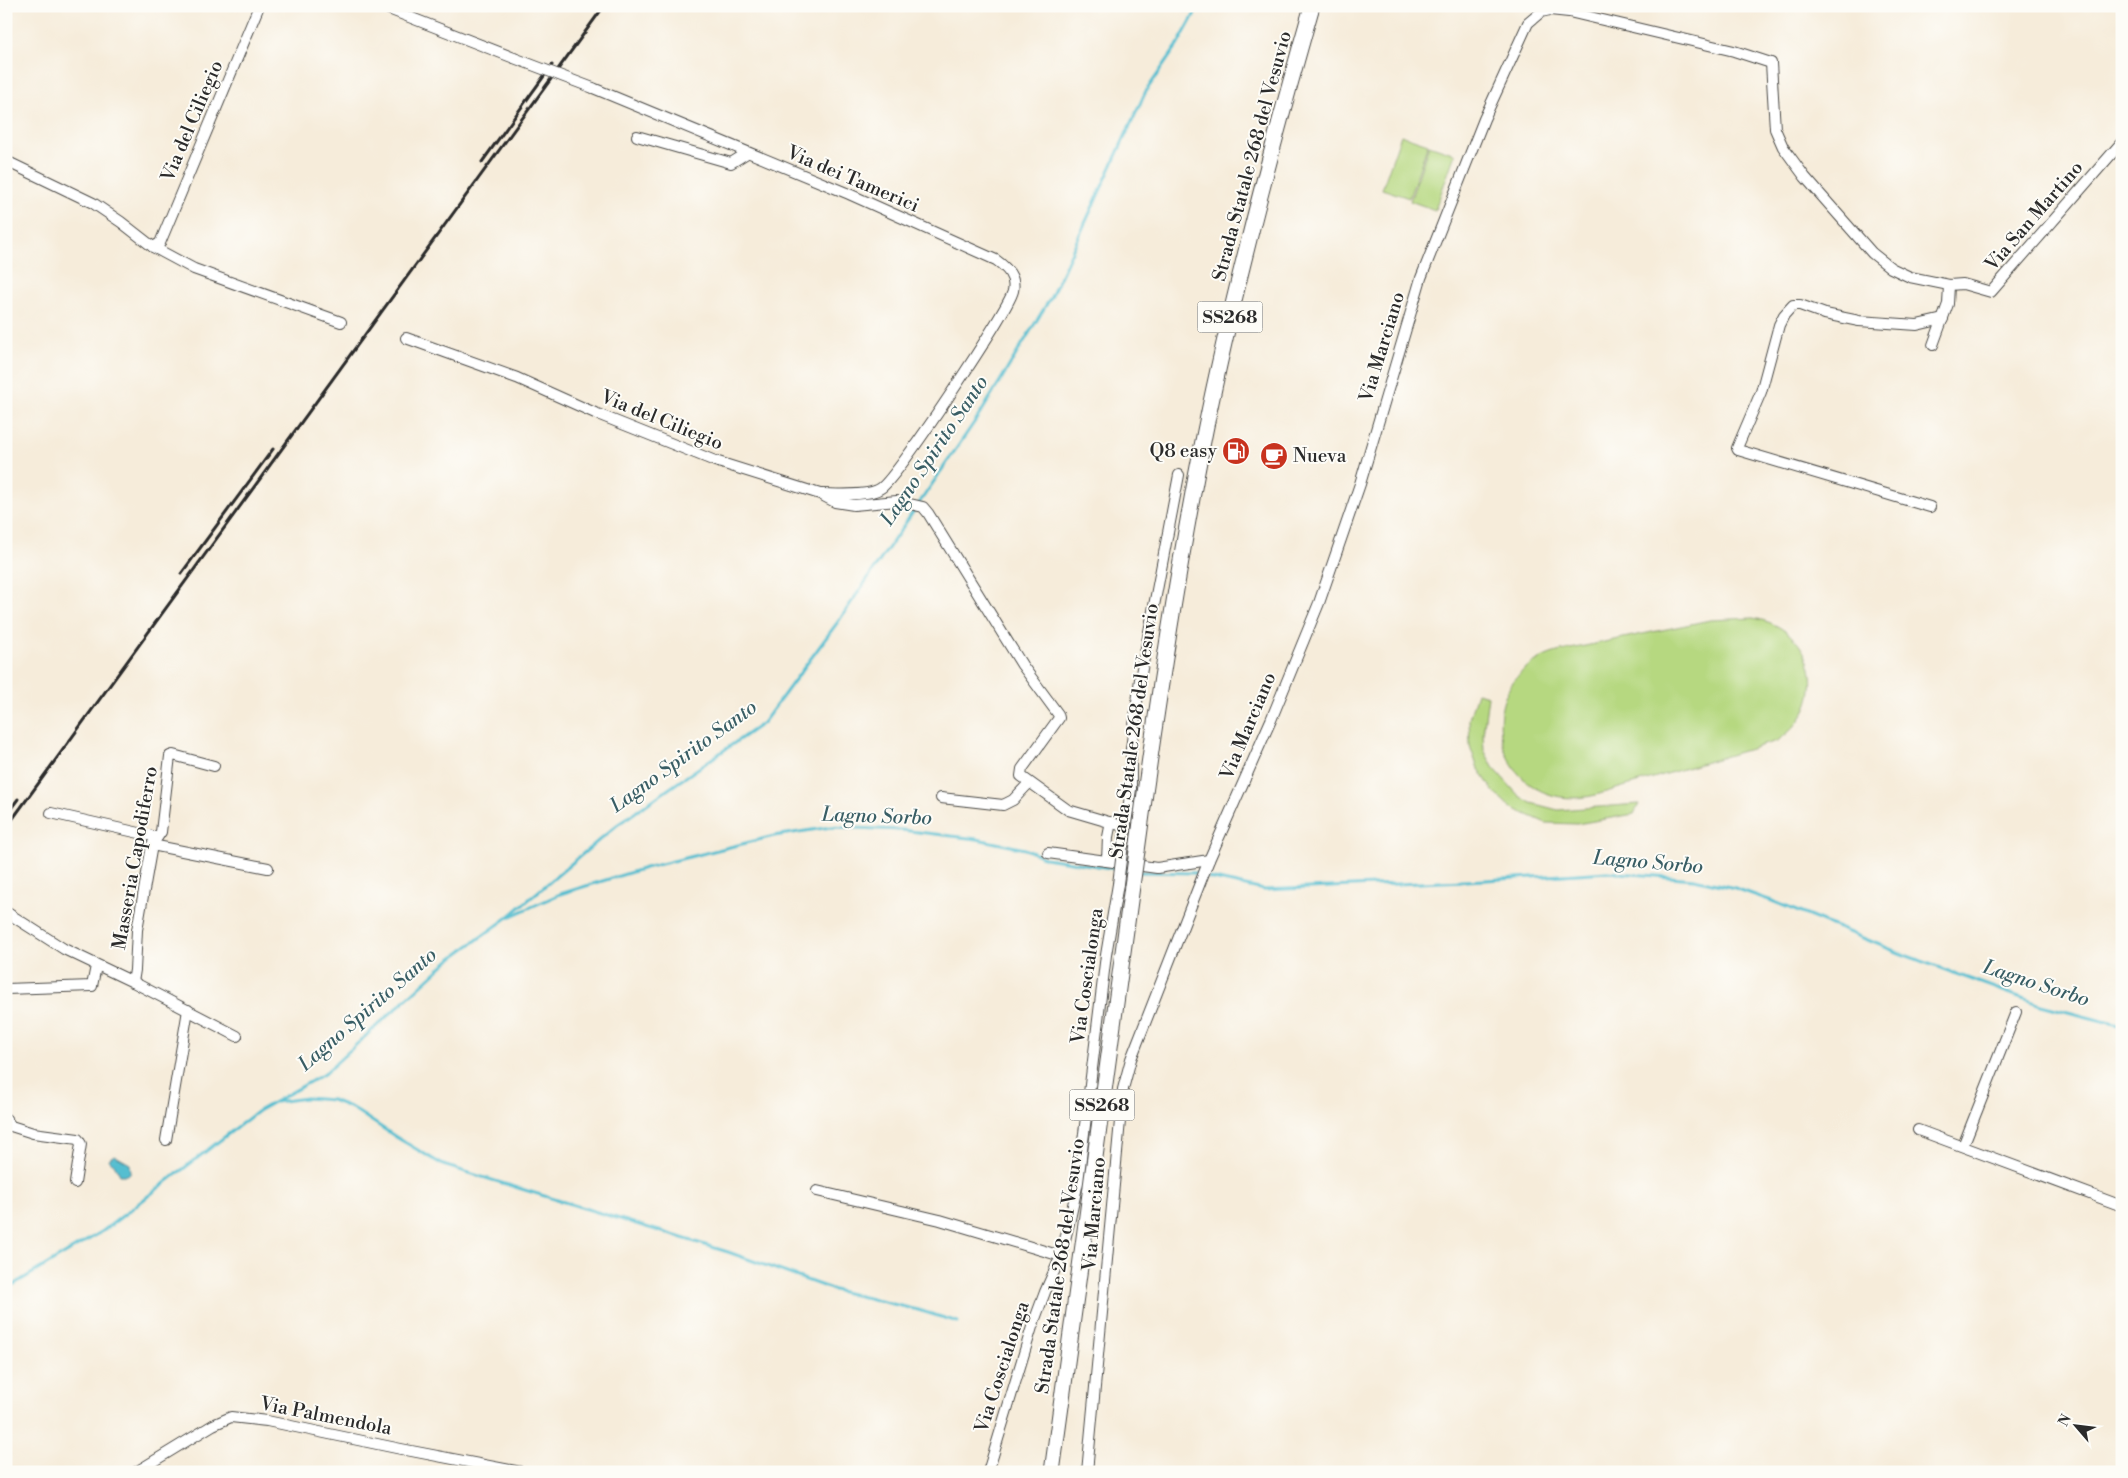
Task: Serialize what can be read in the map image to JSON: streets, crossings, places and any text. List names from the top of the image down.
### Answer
{
  "streets": {
    "highway": ["Strada Statale 268 del Vesuvio", "SS268"],
    "street": [
      "Via del Ciliegio",
      "Via dei Tamerici",
      "Via San Martino",
      "Via Marciano",
      "Masseria Capodiferro",
      "Via Coscialonga",
      "Via Palmendola"
    ]
  },
  "crossings": [
    ["Via del Ciliegio", "Via dei Tamerici"],
    ["Strada Statale 268 del Vesuvio", "Via Coscialonga"],
    ["Via San Martino", "Via Marciano"]
  ],
  "water": ["Lagno Spirito Santo", "Lagno Sorbo"],
  "places": {
    "fuel station": ["Q8 easy"],
    "cafe": ["Nueva"]
  },
  "north": "top left"
}
